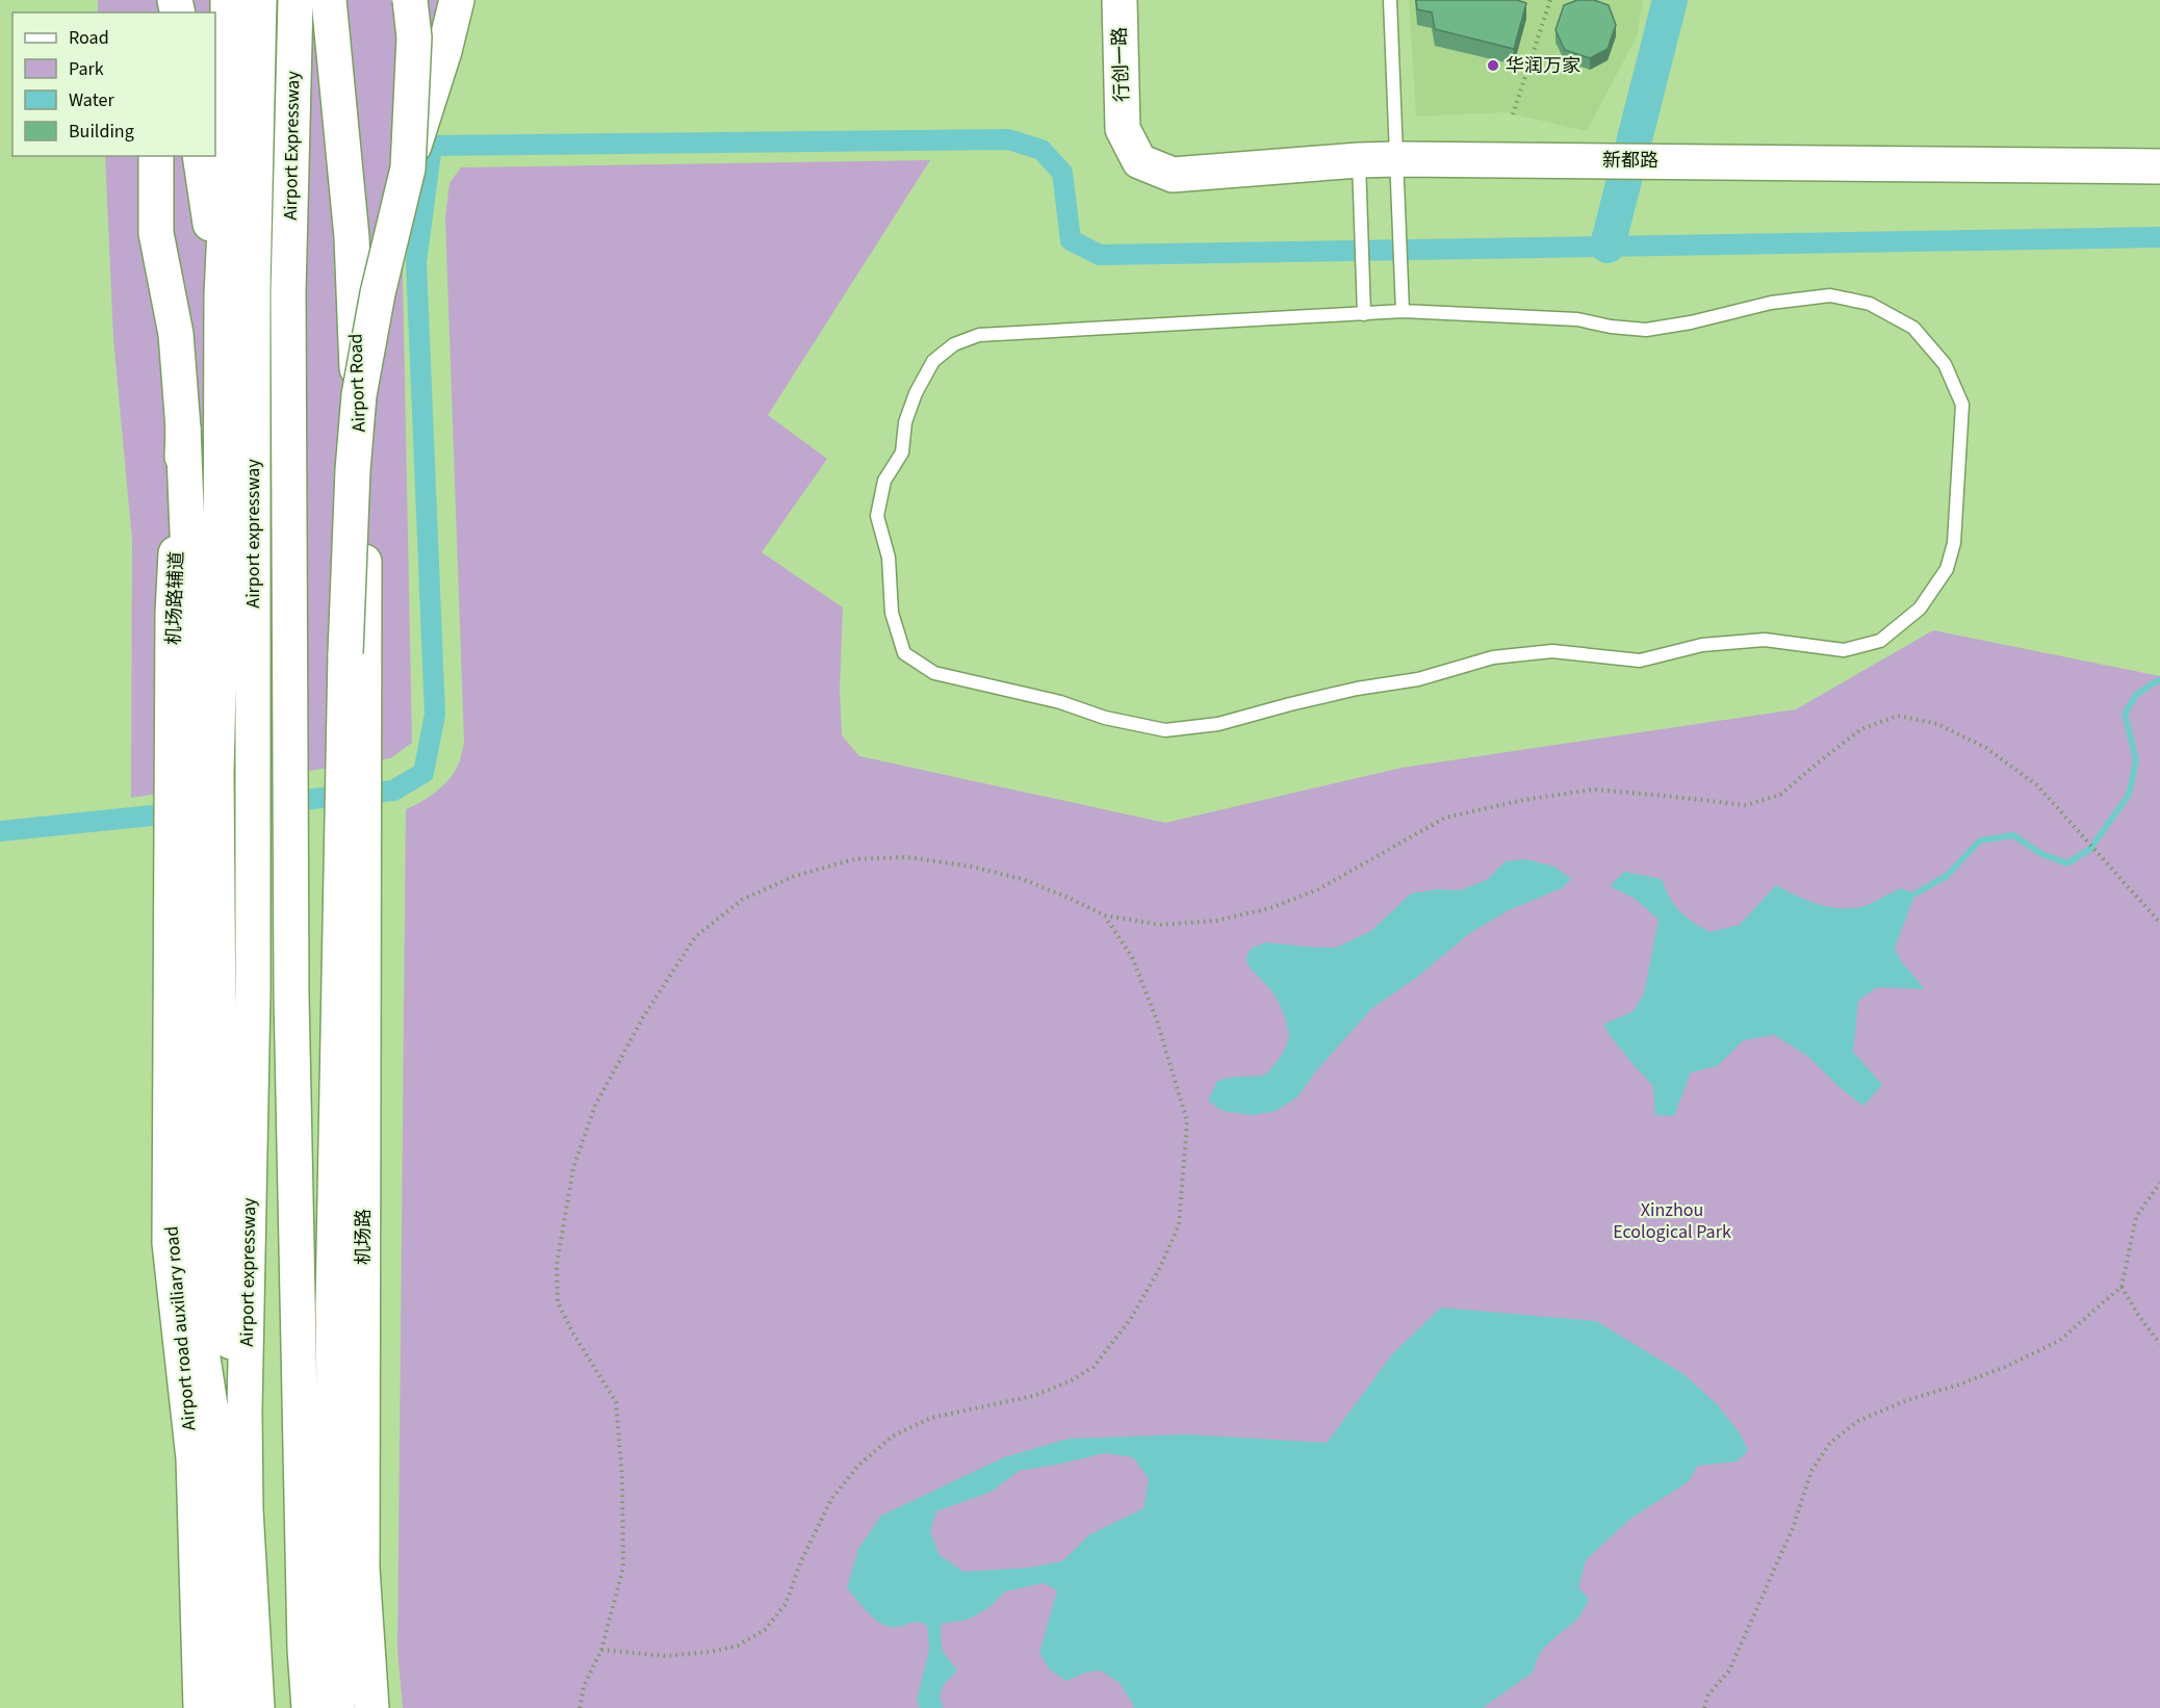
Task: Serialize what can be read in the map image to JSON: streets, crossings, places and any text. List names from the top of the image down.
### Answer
{
  "streets": {
    "main road": [
      "行创一路",
      "Airport Expressway",
      "新都路",
      "Airport Road",
      "Airport expressway",
      "机场路",
      "Airport road auxiliary road"
    ]
  },
  "crossings": [
    ["行创一路", "新都路"],
    ["Airport Expressway", "Airport expressway"]
  ],
  "parks": ["Xinzhou Ecological Park"],
  "places": ["华润万家"],
  "legend": [
    "Road",
    "Park",
    "Water",
    "Building"
  ]
}
